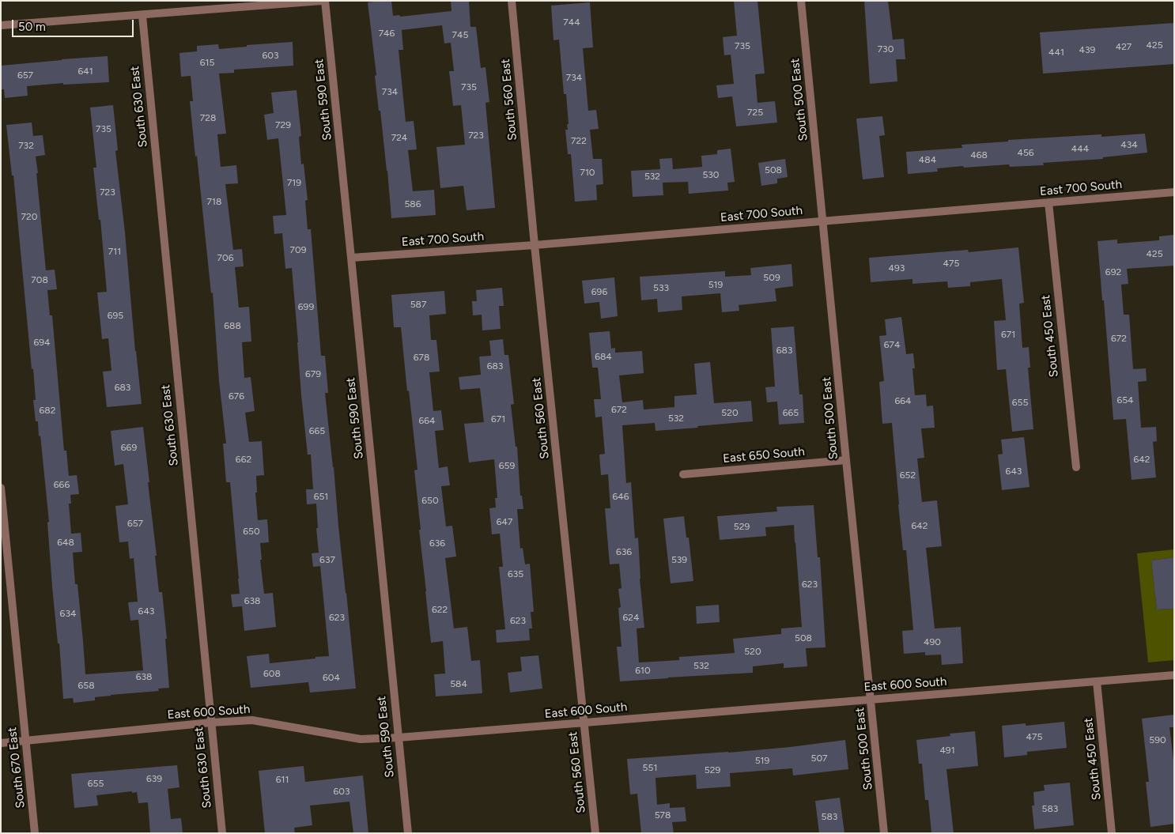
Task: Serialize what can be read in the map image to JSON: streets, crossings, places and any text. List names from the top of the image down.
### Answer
{
  "streets": {
    "street": [
      "South 590 East",
      "South 560 East",
      "South 500 East",
      "South 630 East",
      "East 700 South",
      "South 450 East",
      "East 650 South",
      "East 600 South",
      "South 670 East"
    ]
  },
  "crossings": [
    ["South 590 East", "East 700 South"],
    ["South 590 East", "East 600 South"],
    ["South 560 East", "East 700 South"],
    ["South 560 East", "East 600 South"],
    ["South 500 East", "East 700 South"],
    ["South 500 East", "East 650 South"],
    ["South 500 East", "East 600 South"],
    ["South 630 East", "East 600 South"],
    ["East 700 South", "South 450 East"],
    ["South 450 East", "East 600 South"],
    ["East 600 South", "South 670 East"]
  ],
  "house_numbers": [
    "744",
    "746",
    "745",
    "425",
    "735",
    "427",
    "730",
    "439",
    "441",
    "603",
    "615",
    "641",
    "657",
    "734",
    "735",
    "734",
    "725",
    "728",
    "729",
    "735",
    "723",
    "724",
    "722",
    "434",
    "732",
    "444",
    "456",
    "468",
    "484",
    "508",
    "710",
    "530",
    "532",
    "719",
    "723",
    "718",
    "586",
    "720",
    "709",
    "711",
    "425",
    "706",
    "475",
    "493",
    "692",
    "509",
    "708",
    "519",
    "533",
    "696",
    "587",
    "699",
    "695",
    "688",
    "671",
    "672",
    "694",
    "674",
    "683",
    "684",
    "678",
    "683",
    "679",
    "683",
    "676",
    "654",
    "664",
    "655",
    "672",
    "682",
    "520",
    "665",
    "532",
    "671",
    "664",
    "665",
    "669",
    "662",
    "642",
    "659",
    "643",
    "652",
    "666",
    "651",
    "646",
    "650",
    "647",
    "657",
    "642",
    "529",
    "650",
    "648",
    "636",
    "636",
    "637",
    "539",
    "635",
    "623",
    "638",
    "622",
    "643",
    "634",
    "623",
    "624",
    "623",
    "508",
    "490",
    "520",
    "532",
    "610",
    "608",
    "638",
    "604",
    "584",
    "658",
    "475",
    "590",
    "491",
    "507",
    "519",
    "551",
    "529",
    "639",
    "611",
    "655",
    "603",
    "583",
    "578",
    "583"
  ],
  "scale_bar": "50 m"
}
